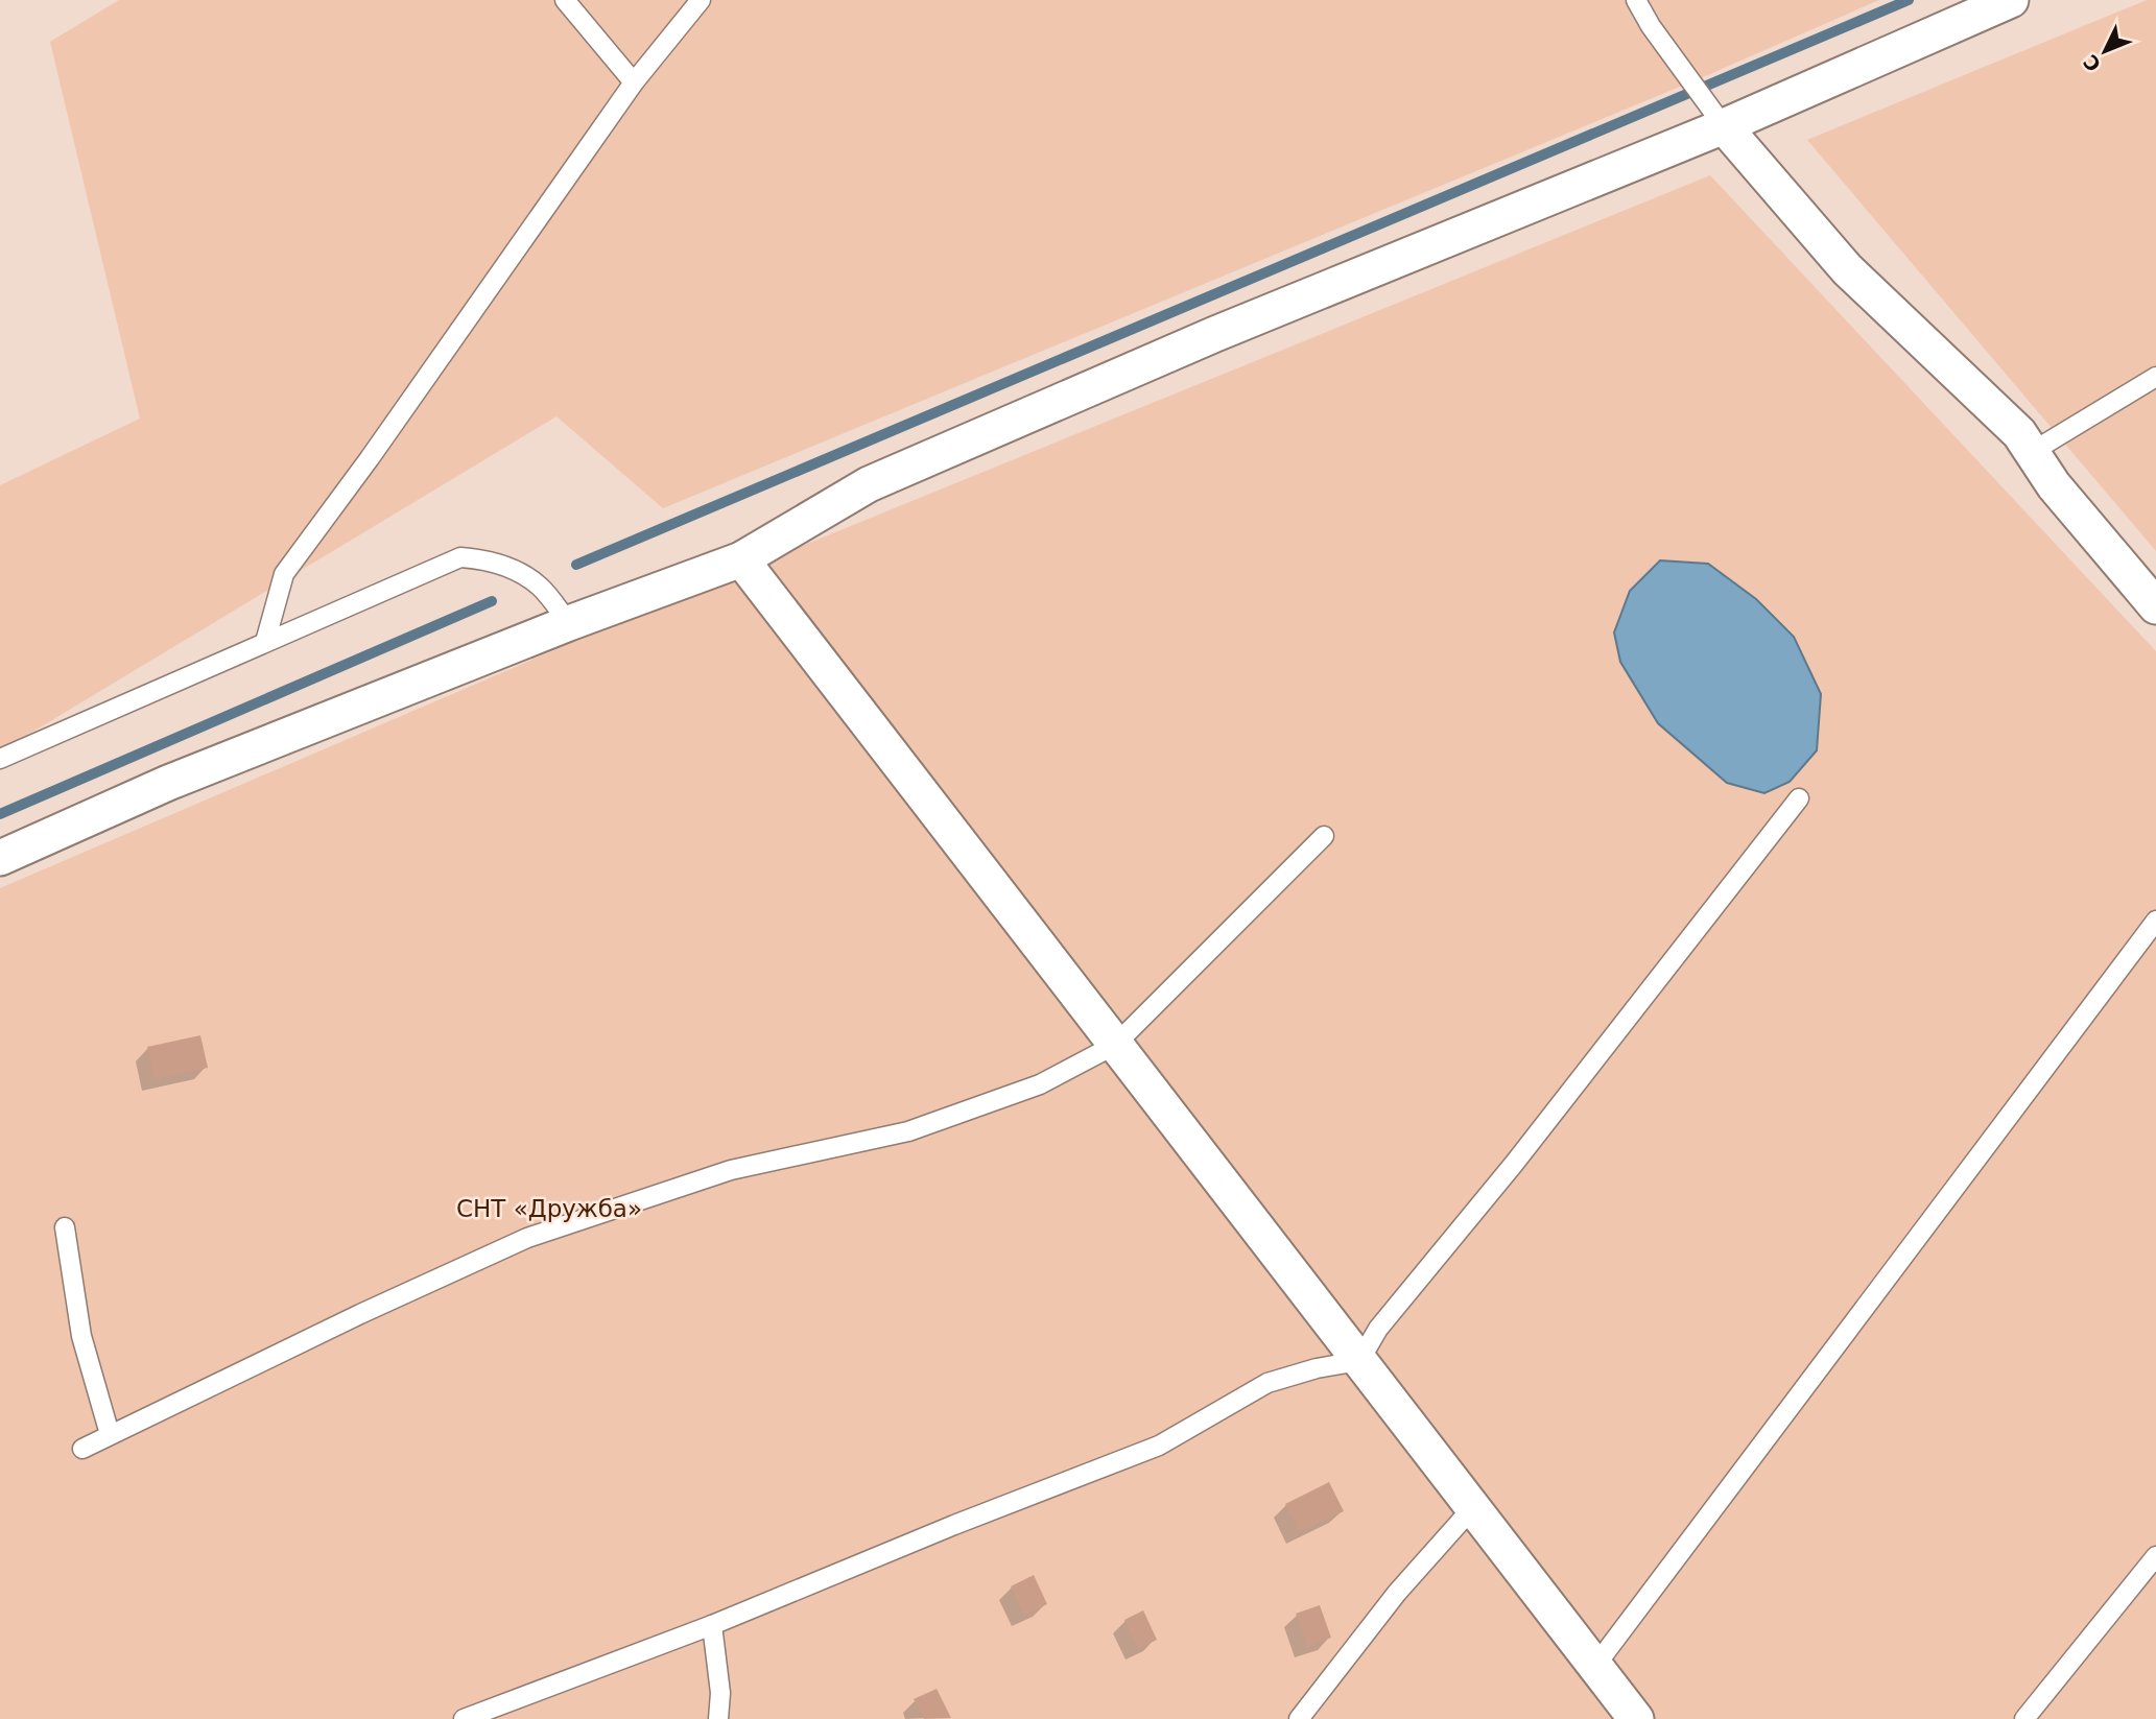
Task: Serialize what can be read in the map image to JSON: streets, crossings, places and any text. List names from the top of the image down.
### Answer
{
  "parks": ["СНТ «Дружба»"],
  "north": "bottom left"
}
